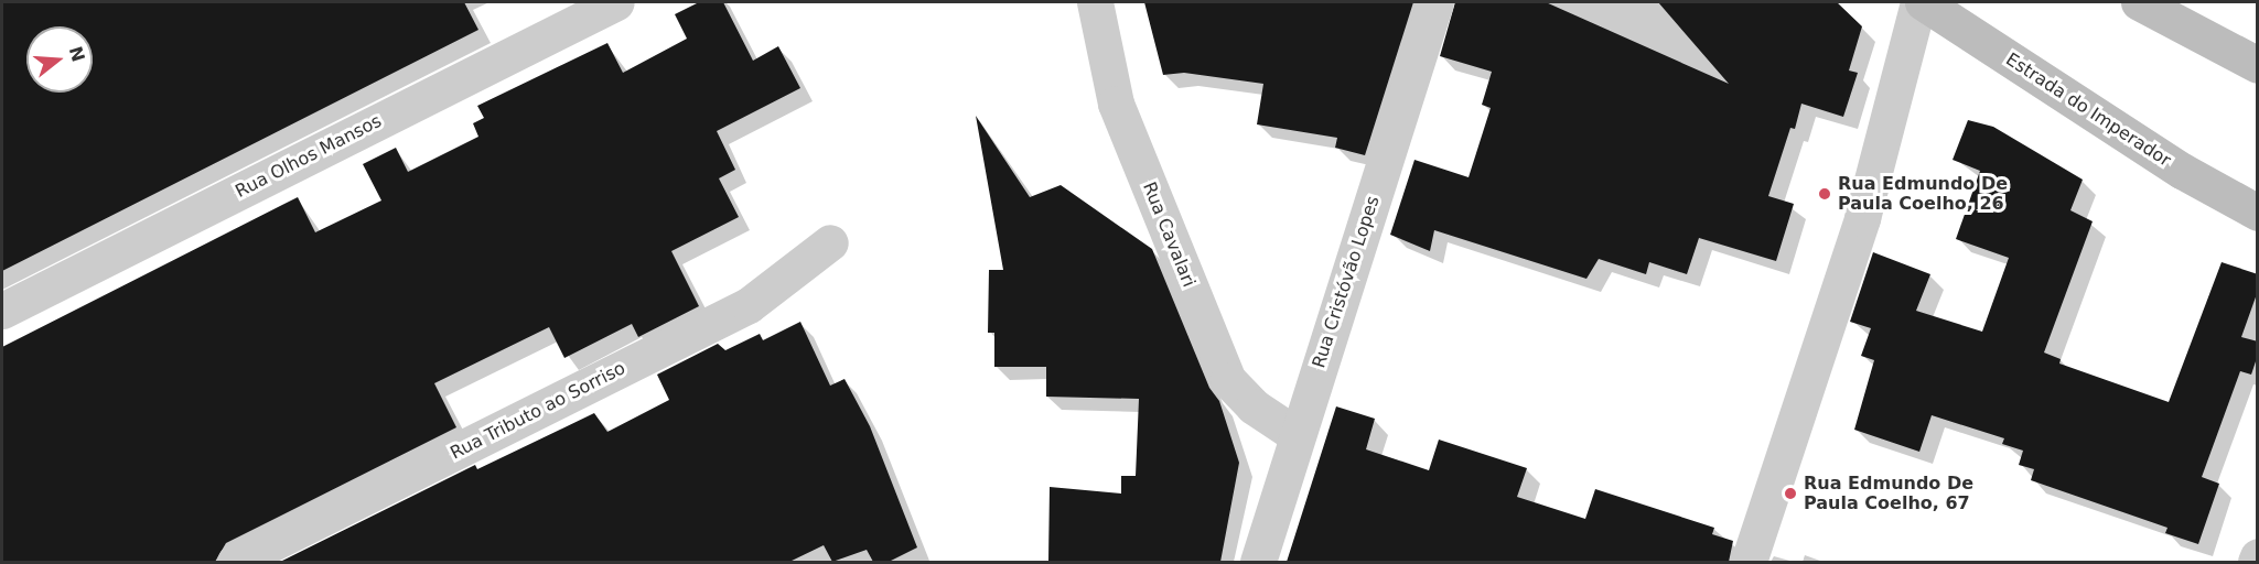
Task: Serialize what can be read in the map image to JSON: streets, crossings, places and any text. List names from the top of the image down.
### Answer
{
  "streets": {
    "main road": ["Estrada do Imperador"],
    "street": [
      "Rua Olhos Mansos",
      "Rua Cavalari",
      "Rua Cristóvão Lopes",
      "Rua Tributo ao Sorriso"
    ]
  },
  "crossings": [
    ["Rua Cavalari", "Rua Cristóvão Lopes"]
  ],
  "places": ["Rua Edmundo De Paula Coelho, 26", "Rua Edmundo De Paula Coelho, 67"],
  "north": "right"
}
